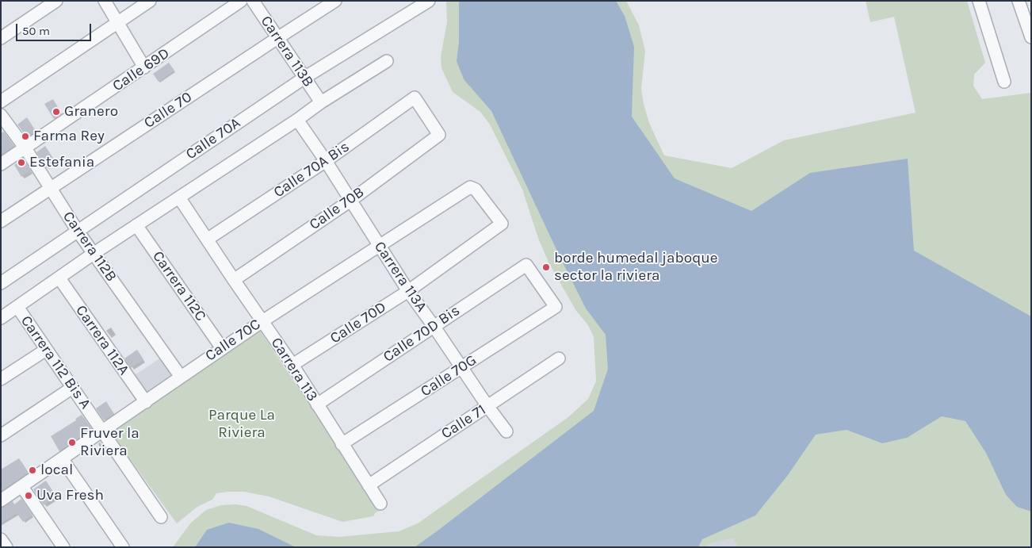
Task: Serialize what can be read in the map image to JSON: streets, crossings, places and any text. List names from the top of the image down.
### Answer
{
  "streets": {
    "street": [
      "Carrera 113B",
      "Calle 69D",
      "Calle 70",
      "Calle 70A",
      "Calle 70A Bis",
      "Calle 70B",
      "Carrera 112B",
      "Carrera 113A",
      "Carrera 112C",
      "Calle 70D",
      "Calle 70D Bis",
      "Carrera 112A",
      "Calle 70C",
      "Carrera 112 Bis A",
      "Carrera 113",
      "Calle 70G",
      "Calle 71"
    ]
  },
  "crossings": [
    ["Carrera 113B", "Calle 70"],
    ["Carrera 113B", "Calle 70A"],
    ["Calle 69D", "Carrera 112B"],
    ["Calle 70", "Carrera 112B"],
    ["Calle 70A", "Carrera 112B"],
    ["Calle 70A", "Carrera 113A"],
    ["Calle 70A", "Carrera 112C"],
    ["Calle 70A", "Carrera 112A"],
    ["Calle 70A", "Carrera 112 Bis A"],
    ["Calle 70A", "Carrera 113"],
    ["Calle 70A Bis", "Calle 70B"],
    ["Calle 70A Bis", "Carrera 113A"],
    ["Calle 70A Bis", "Carrera 113"],
    ["Calle 70B", "Carrera 113A"],
    ["Calle 70B", "Carrera 113"],
    ["Carrera 112B", "Calle 70C"],
    ["Carrera 113A", "Calle 70D"],
    ["Carrera 113A", "Calle 70D Bis"],
    ["Carrera 113A", "Calle 70C"],
    ["Carrera 113A", "Calle 70G"],
    ["Carrera 113A", "Calle 71"],
    ["Carrera 112C", "Calle 70C"],
    ["Calle 70D", "Calle 70C"],
    ["Calle 70D", "Carrera 113"],
    ["Calle 70D Bis", "Carrera 113"],
    ["Calle 70D Bis", "Calle 70G"],
    ["Carrera 112A", "Calle 70C"],
    ["Calle 70C", "Carrera 112 Bis A"],
    ["Calle 70C", "Carrera 113"],
    ["Carrera 113", "Calle 70G"],
    ["Carrera 113", "Calle 71"]
  ],
  "parks": ["Parque La Riviera"],
  "places": [
    "Granero",
    "Farma Rey",
    "Estefania",
    "borde humedal jaboque sector la riviera",
    "Fruver la Riviera",
    "local",
    "Uva Fresh"
  ],
  "scale_bar": "50 m"
}
